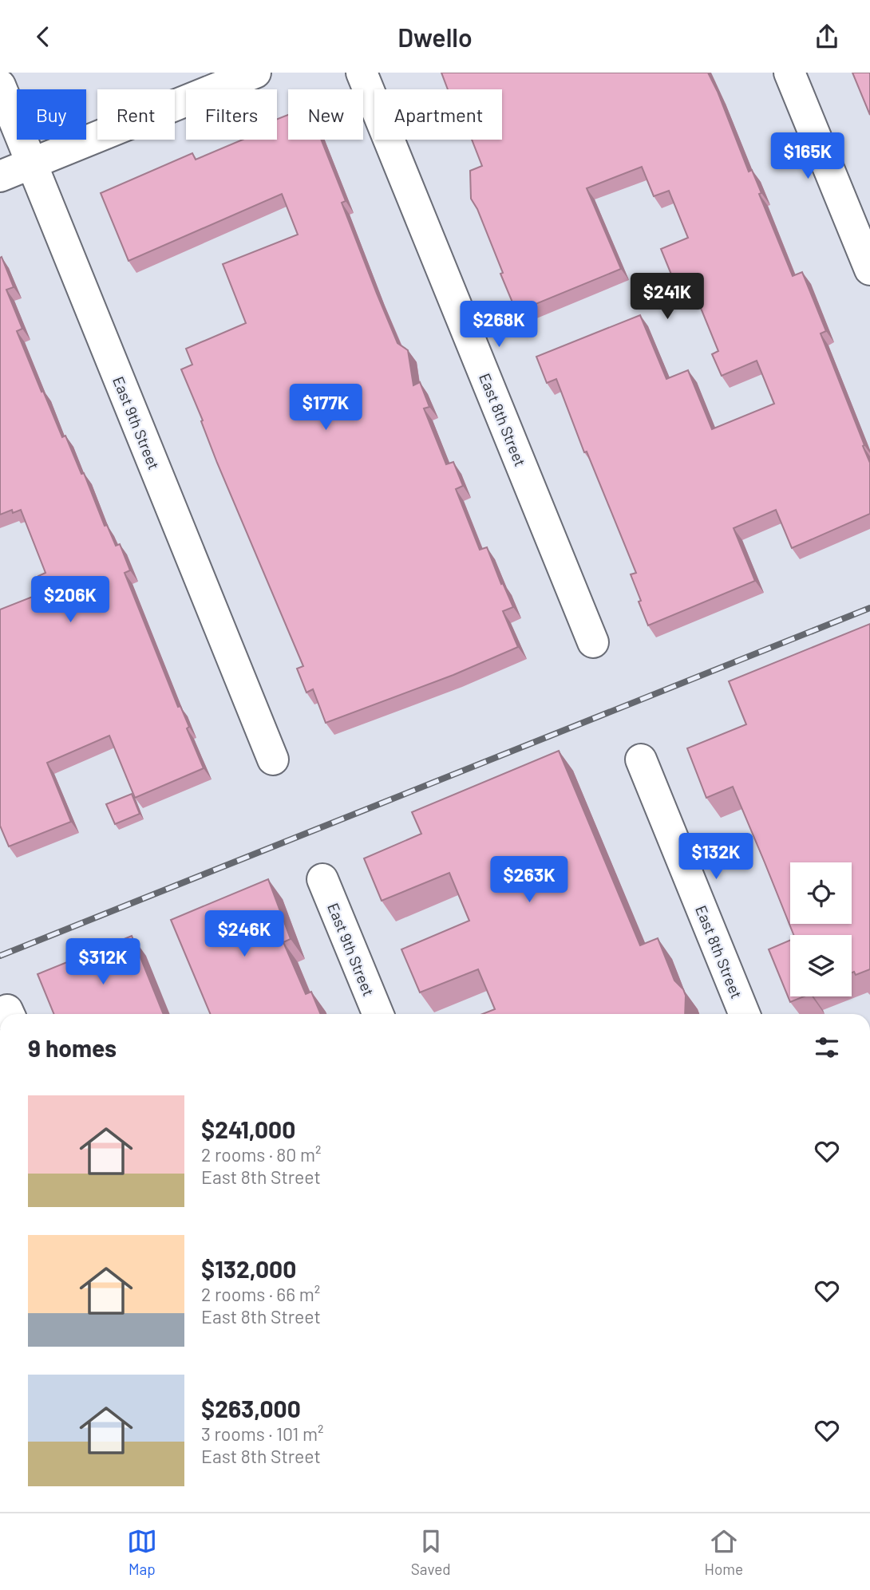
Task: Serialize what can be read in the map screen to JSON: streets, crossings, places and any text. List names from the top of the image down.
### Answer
{
  "streets": {
    "street": ["East 8th Street", "East 9th Street"]
  },
  "page": {
    "header": "Dwello",
    "chip": [
      "Buy",
      "Rent",
      "Filters",
      "New",
      "Apartment"
    ],
    "price": [
      "$165K",
      "$241K",
      "$268K",
      "$177K",
      "$206K",
      "$132K",
      "$263K",
      "$246K",
      "$312K"
    ],
    "heading": "9 homes",
    "list": [
      {
        "name": "$241,000",
        "note": "2 rooms · 80 m² · East 8th Street"
      },
      {
        "name": "$132,000",
        "note": "2 rooms · 66 m² · East 8th Street"
      },
      {
        "name": "$263,000",
        "note": "3 rooms · 101 m² · East 8th Street"
      }
    ],
    "tabs": ["Map", "Saved", "Home"]
  }
}
